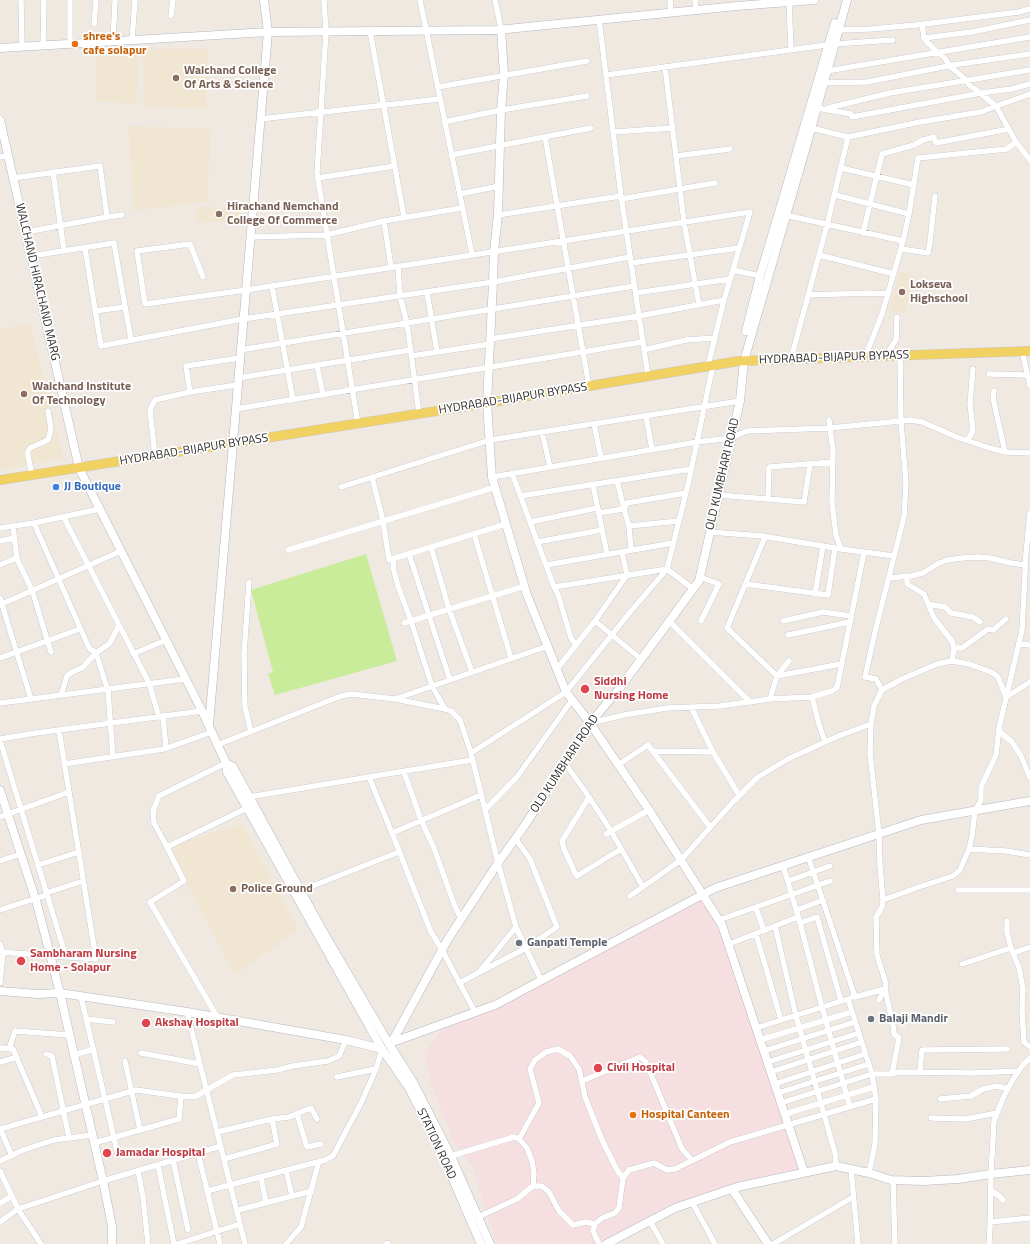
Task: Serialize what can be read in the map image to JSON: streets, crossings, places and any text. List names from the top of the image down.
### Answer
{
  "streets": {
    "main road": ["HYDRABAD-BIJAPUR BYPASS"],
    "street": ["WALCHAND HIRACHAND MARG", "OLD KUMBHARI ROAD", "STATION ROAD"]
  },
  "crossings": [
    ["WALCHAND HIRACHAND MARG", "HYDRABAD-BIJAPUR BYPASS"],
    ["WALCHAND HIRACHAND MARG", "STATION ROAD"],
    ["HYDRABAD-BIJAPUR BYPASS", "OLD KUMBHARI ROAD"]
  ],
  "places": [
    "shree's cafe solapur",
    "Walchand College Of Arts & Science",
    "Hirachand Nemchand College Of Commerce",
    "Lokseva Highschool",
    "Walchand Institute Of Technology",
    "JJ Boutique",
    "Siddhi Nursing Home",
    "Police Ground",
    "Ganpati Temple",
    "Sambharam Nursing Home - Solapur",
    "Balaji Mandir",
    "Akshay Hospital",
    "Civil Hospital",
    "Hospital Canteen",
    "Jamadar Hospital"
  ]
}
